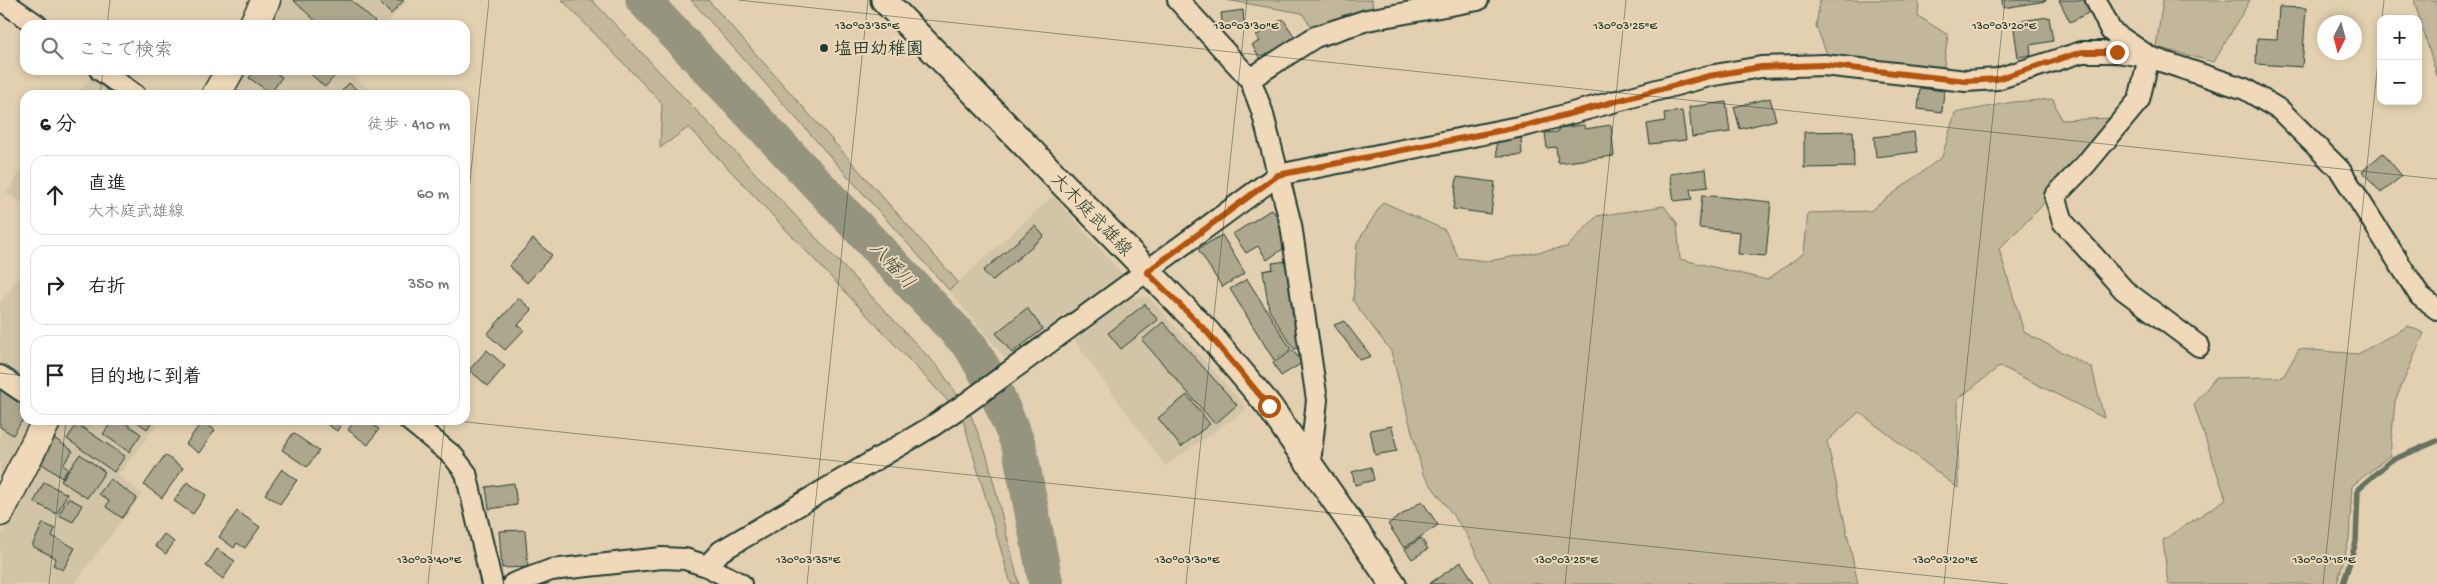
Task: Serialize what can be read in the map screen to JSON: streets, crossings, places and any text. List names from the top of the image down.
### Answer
{
  "streets": {
    "main road": ["大木庭武雄線"]
  },
  "water": ["八幡川"],
  "places": ["塩田幼稚園"],
  "north": "bottom",
  "page": {
    "map_buttons": ["+", "−"],
    "search": "ここで検索",
    "heading": ["6 分", "徒歩 · 410 m"],
    "list": [
      ["直進", "大木庭武雄線", "60 m"],
      ["右折", "350 m"],
      "目的地に到着"
    ]
  },
  "coordinates": [
    "130°03'35\"E",
    "130°03'30\"E",
    "130°03'25\"E",
    "130°03'20\"E",
    "130°03'40\"E",
    "130°03'15\"E"
  ]
}
